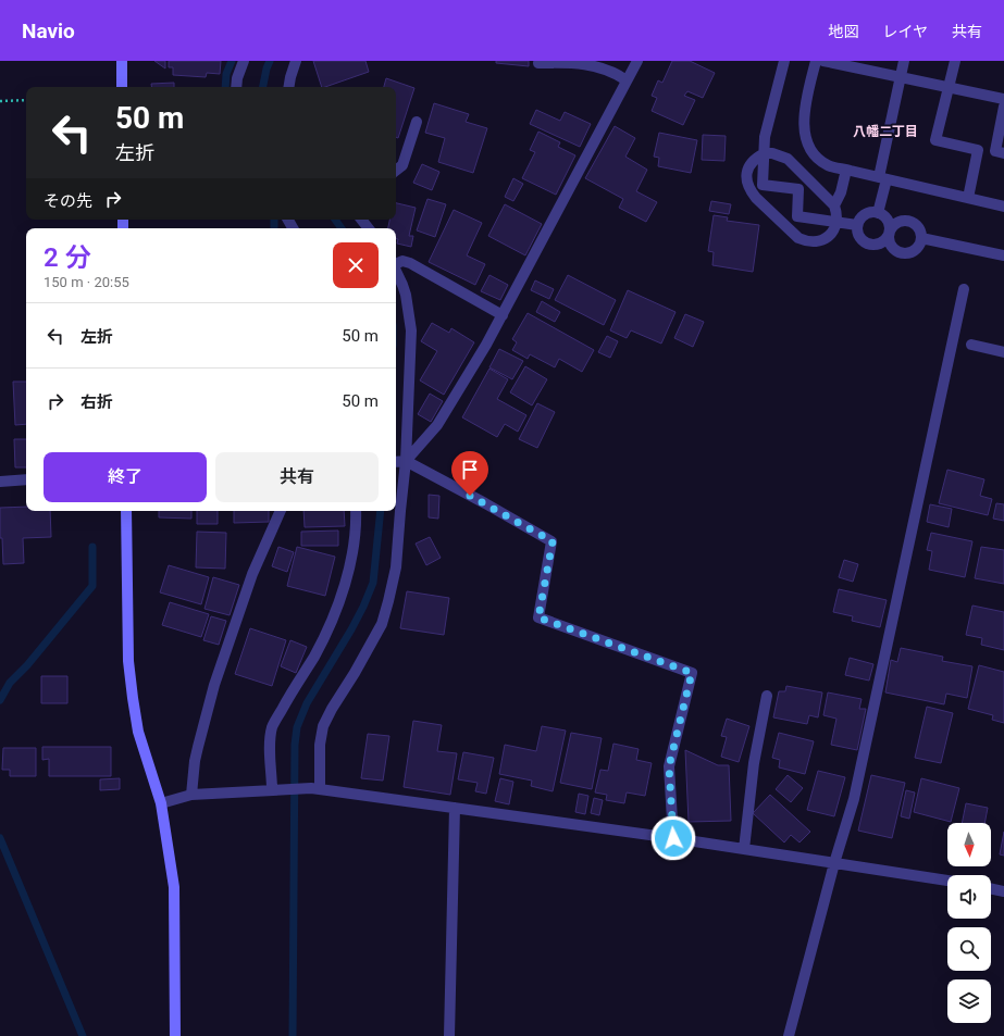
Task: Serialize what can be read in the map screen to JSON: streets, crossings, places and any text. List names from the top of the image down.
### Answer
{
  "districts": ["八幡二丁目"],
  "north": "bottom",
  "page": {
    "header": "Navio",
    "nav": ["地図", "レイヤ", "共有"],
    "turn": ["50 m", "左折"],
    "then": "その先",
    "heading": ["2 分", "150 m · 20:55"],
    "list": [
      {
        "name": "左折",
        "value": "50 m"
      },
      {
        "name": "右折",
        "value": "50 m"
      }
    ],
    "buttons": ["終了", "共有"]
  }
}
